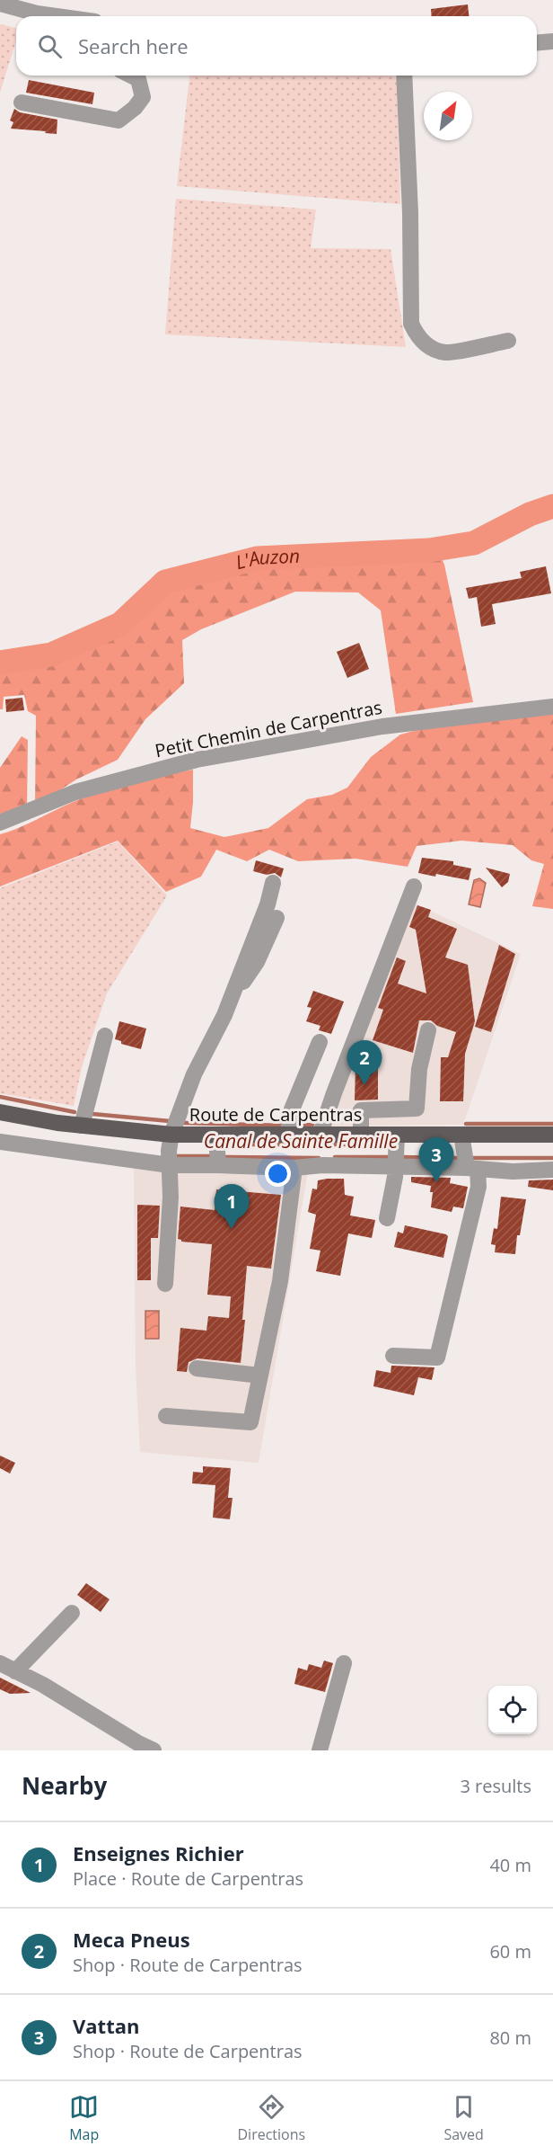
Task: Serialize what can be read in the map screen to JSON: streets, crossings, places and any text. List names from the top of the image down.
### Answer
{
  "streets": {
    "main road": ["Route de Carpentras"],
    "street": ["Petit Chemin de Carpentras"]
  },
  "water": ["L'Auzon", "Canal de Sainte Famille"],
  "north": "top right",
  "page": {
    "search": "Search here",
    "pins": ["2", "3", "1"],
    "heading": ["Nearby", "3 results"],
    "list": [
      {
        "mark": "1",
        "name": "Enseignes Richier",
        "note": "Place · Route de Carpentras",
        "value": "40 m"
      },
      {
        "mark": "2",
        "name": "Meca Pneus",
        "note": "Shop · Route de Carpentras",
        "value": "60 m"
      },
      {
        "mark": "3",
        "name": "Vattan",
        "note": "Shop · Route de Carpentras",
        "value": "80 m"
      }
    ],
    "nav": ["Map", "Directions", "Saved"]
  }
}
